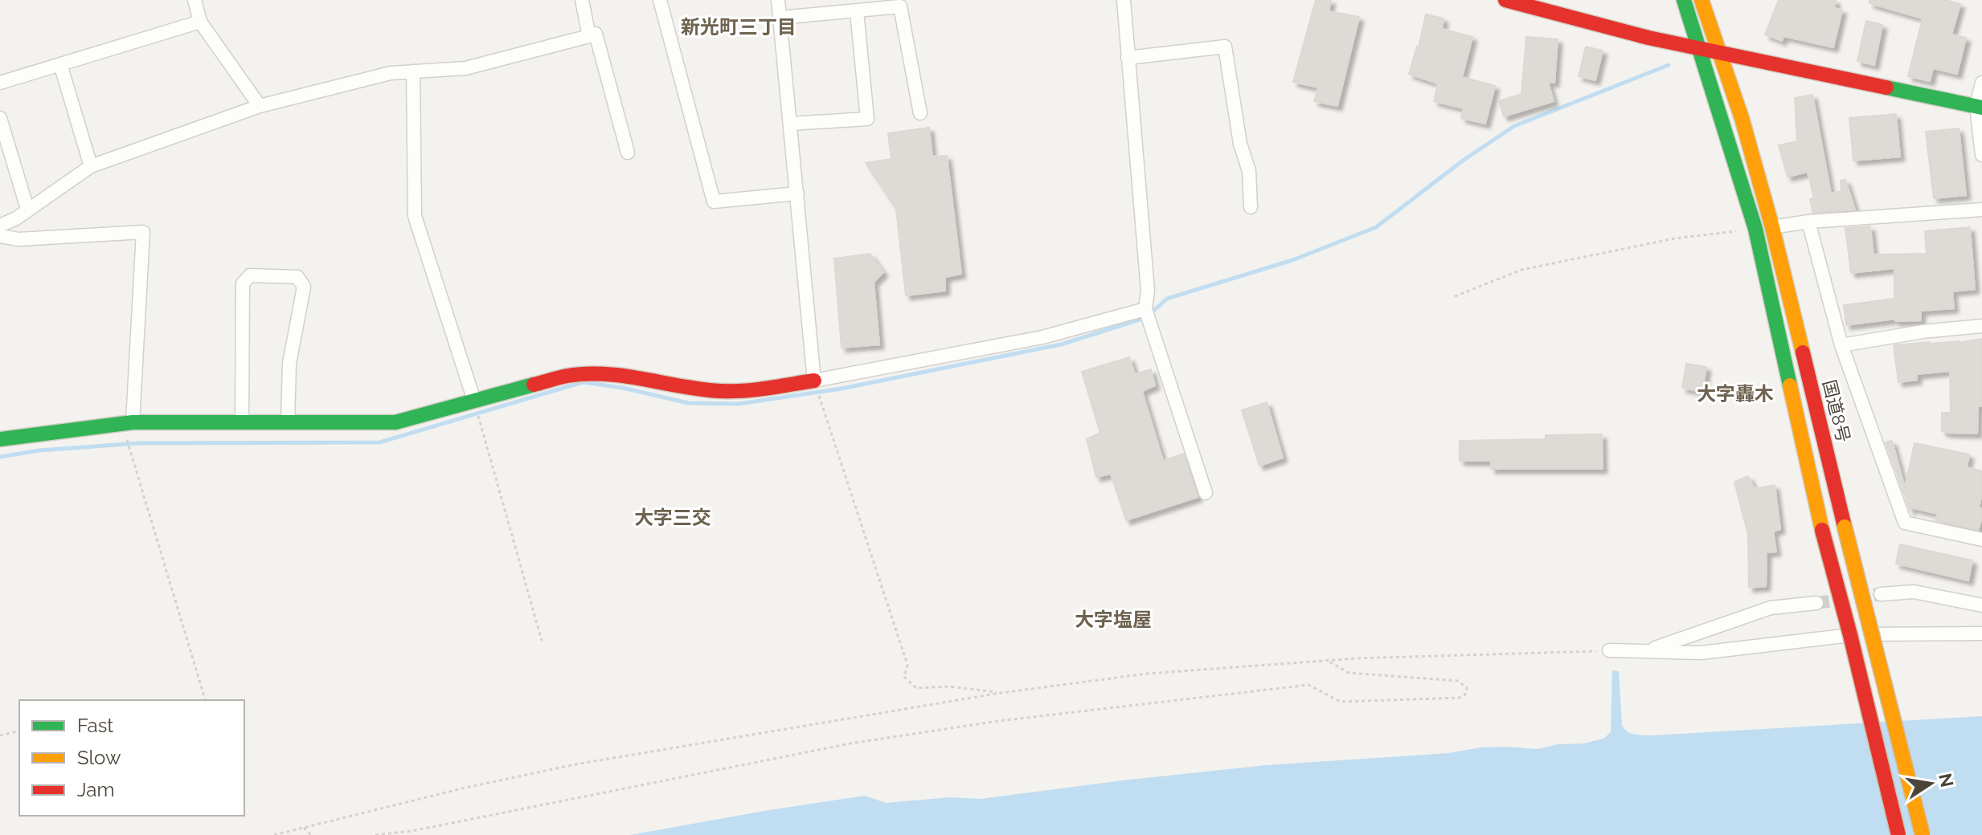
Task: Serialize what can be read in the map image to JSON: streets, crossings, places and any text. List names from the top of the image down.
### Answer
{
  "streets": {
    "main road": ["国道8号"]
  },
  "districts": [
    "新光町三丁目",
    "大字轟木",
    "大字三交",
    "大字塩屋"
  ],
  "legend": ["Fast", "Slow", "Jam"],
  "north": "right"
}
